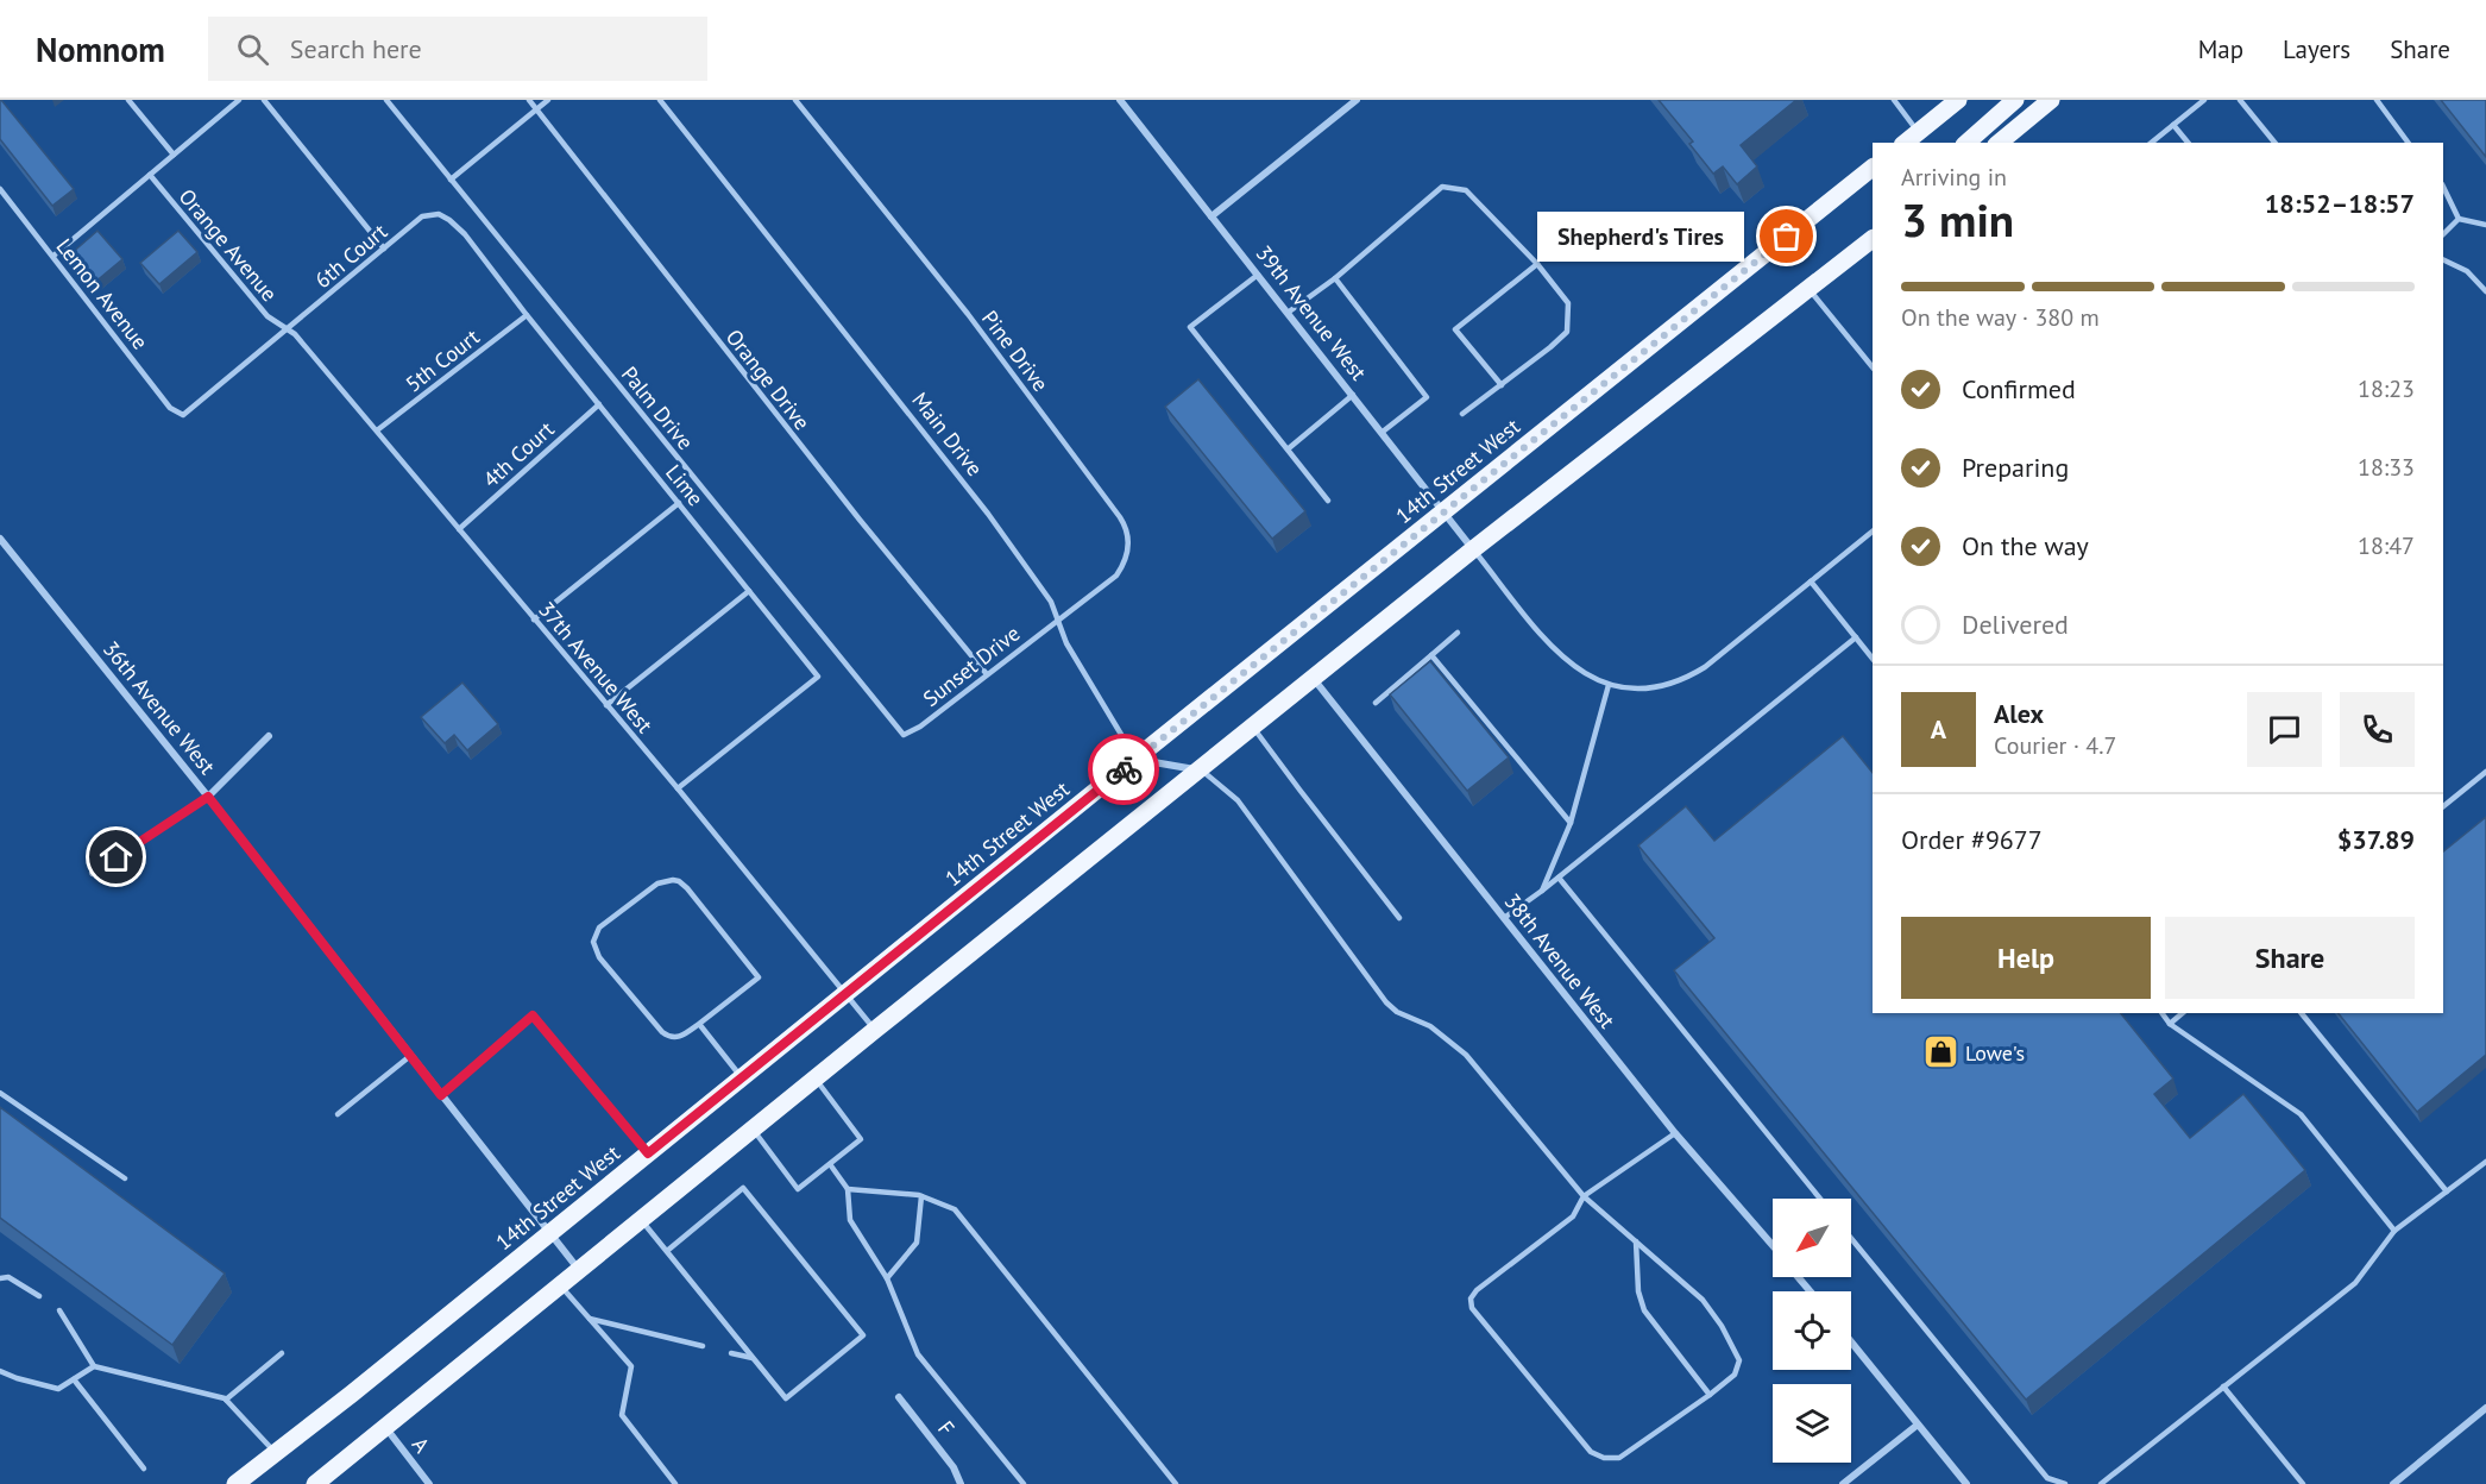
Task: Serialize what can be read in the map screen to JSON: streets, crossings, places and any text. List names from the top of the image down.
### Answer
{
  "streets": {
    "main road": ["14th Street West"],
    "street": [
      "39th Avenue West",
      "36th Avenue West",
      "38th Avenue West",
      "F",
      "A"
    ],
    "lane": [
      "Orange Avenue",
      "6th Court",
      "Lemon Avenue",
      "Pine Drive",
      "5th Court",
      "Orange Drive",
      "Palm Drive",
      "Main Drive",
      "4th Court",
      "Lime",
      "Sunset Drive",
      "37th Avenue West"
    ]
  },
  "crossings": [
    ["Orange Avenue", "6th Court"],
    ["Orange Avenue", "37th Avenue West"],
    ["6th Court", "Lemon Avenue"],
    ["6th Court", "5th Court"],
    ["6th Court", "Lime"],
    ["6th Court", "37th Avenue West"],
    ["39th Avenue West", "14th Street West"],
    ["Pine Drive", "Main Drive"],
    ["Pine Drive", "Sunset Drive"],
    ["5th Court", "Lime"],
    ["5th Court", "37th Avenue West"],
    ["Orange Drive", "Sunset Drive"],
    ["Palm Drive", "Sunset Drive"],
    ["Main Drive", "14th Street West"],
    ["Main Drive", "Sunset Drive"],
    ["4th Court", "Lime"],
    ["4th Court", "37th Avenue West"],
    ["14th Street West", "37th Avenue West"],
    ["14th Street West", "36th Avenue West"],
    ["Lime", "37th Avenue West"]
  ],
  "places": {
    "other": ["Shepherd's Tires"],
    "shop": ["Lowe's"]
  },
  "north": "bottom left",
  "page": {
    "header": "Nomnom",
    "search": "Search here",
    "nav": ["Map", "Layers", "Share"],
    "heading": ["3 min", "Arriving in", "18:52–18:57"],
    "panel": [
      "Alex",
      "Courier · 4.7",
      "Order #9677",
      "$37.89"
    ],
    "bubble": "Shepherd's Tires",
    "bar": "On the way · 380 m",
    "list": [
      ["Confirmed", "18:23"],
      ["Preparing", "18:33"],
      ["On the way", "18:47"],
      "Delivered"
    ],
    "round": "A",
    "buttons": ["Help", "Share"]
  }
}
